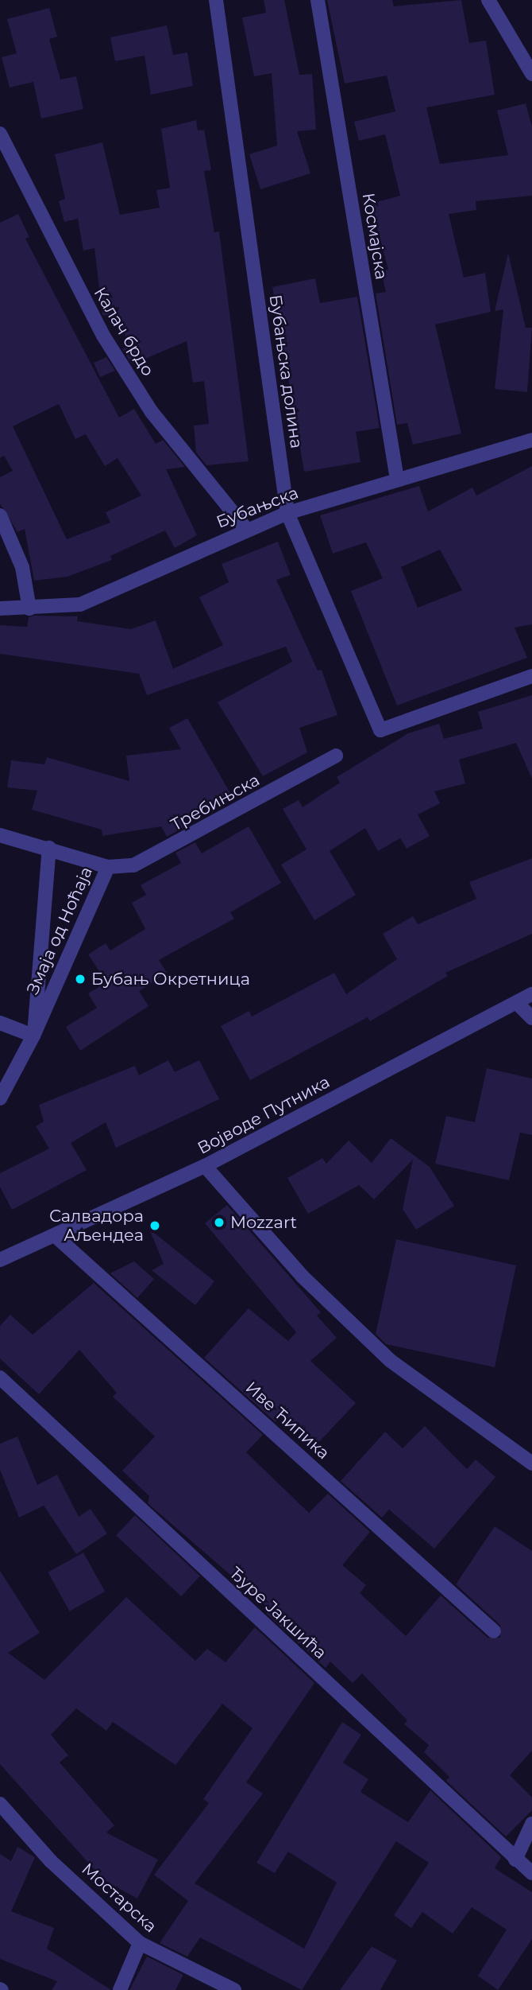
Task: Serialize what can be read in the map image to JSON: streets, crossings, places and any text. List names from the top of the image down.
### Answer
{
  "streets": {
    "street": [
      "Космајска",
      "Калач брдо",
      "Бубањска долина",
      "Бубањска",
      "Требињска",
      "Змаја од Ноћаја",
      "Војводе Путника",
      "Иве Ћипика",
      "Ђуре Јакшића",
      "Мостарска"
    ]
  },
  "crossings": [
    ["Космајска", "Бубањска"],
    ["Калач брдо", "Бубањска"],
    ["Бубањска долина", "Бубањска"],
    ["Требињска", "Змаја од Ноћаја"],
    ["Војводе Путника", "Иве Ћипика"]
  ],
  "places": ["Бубањ Окретница", "Mozzart", "Салвадора Аљендеа"]
}
